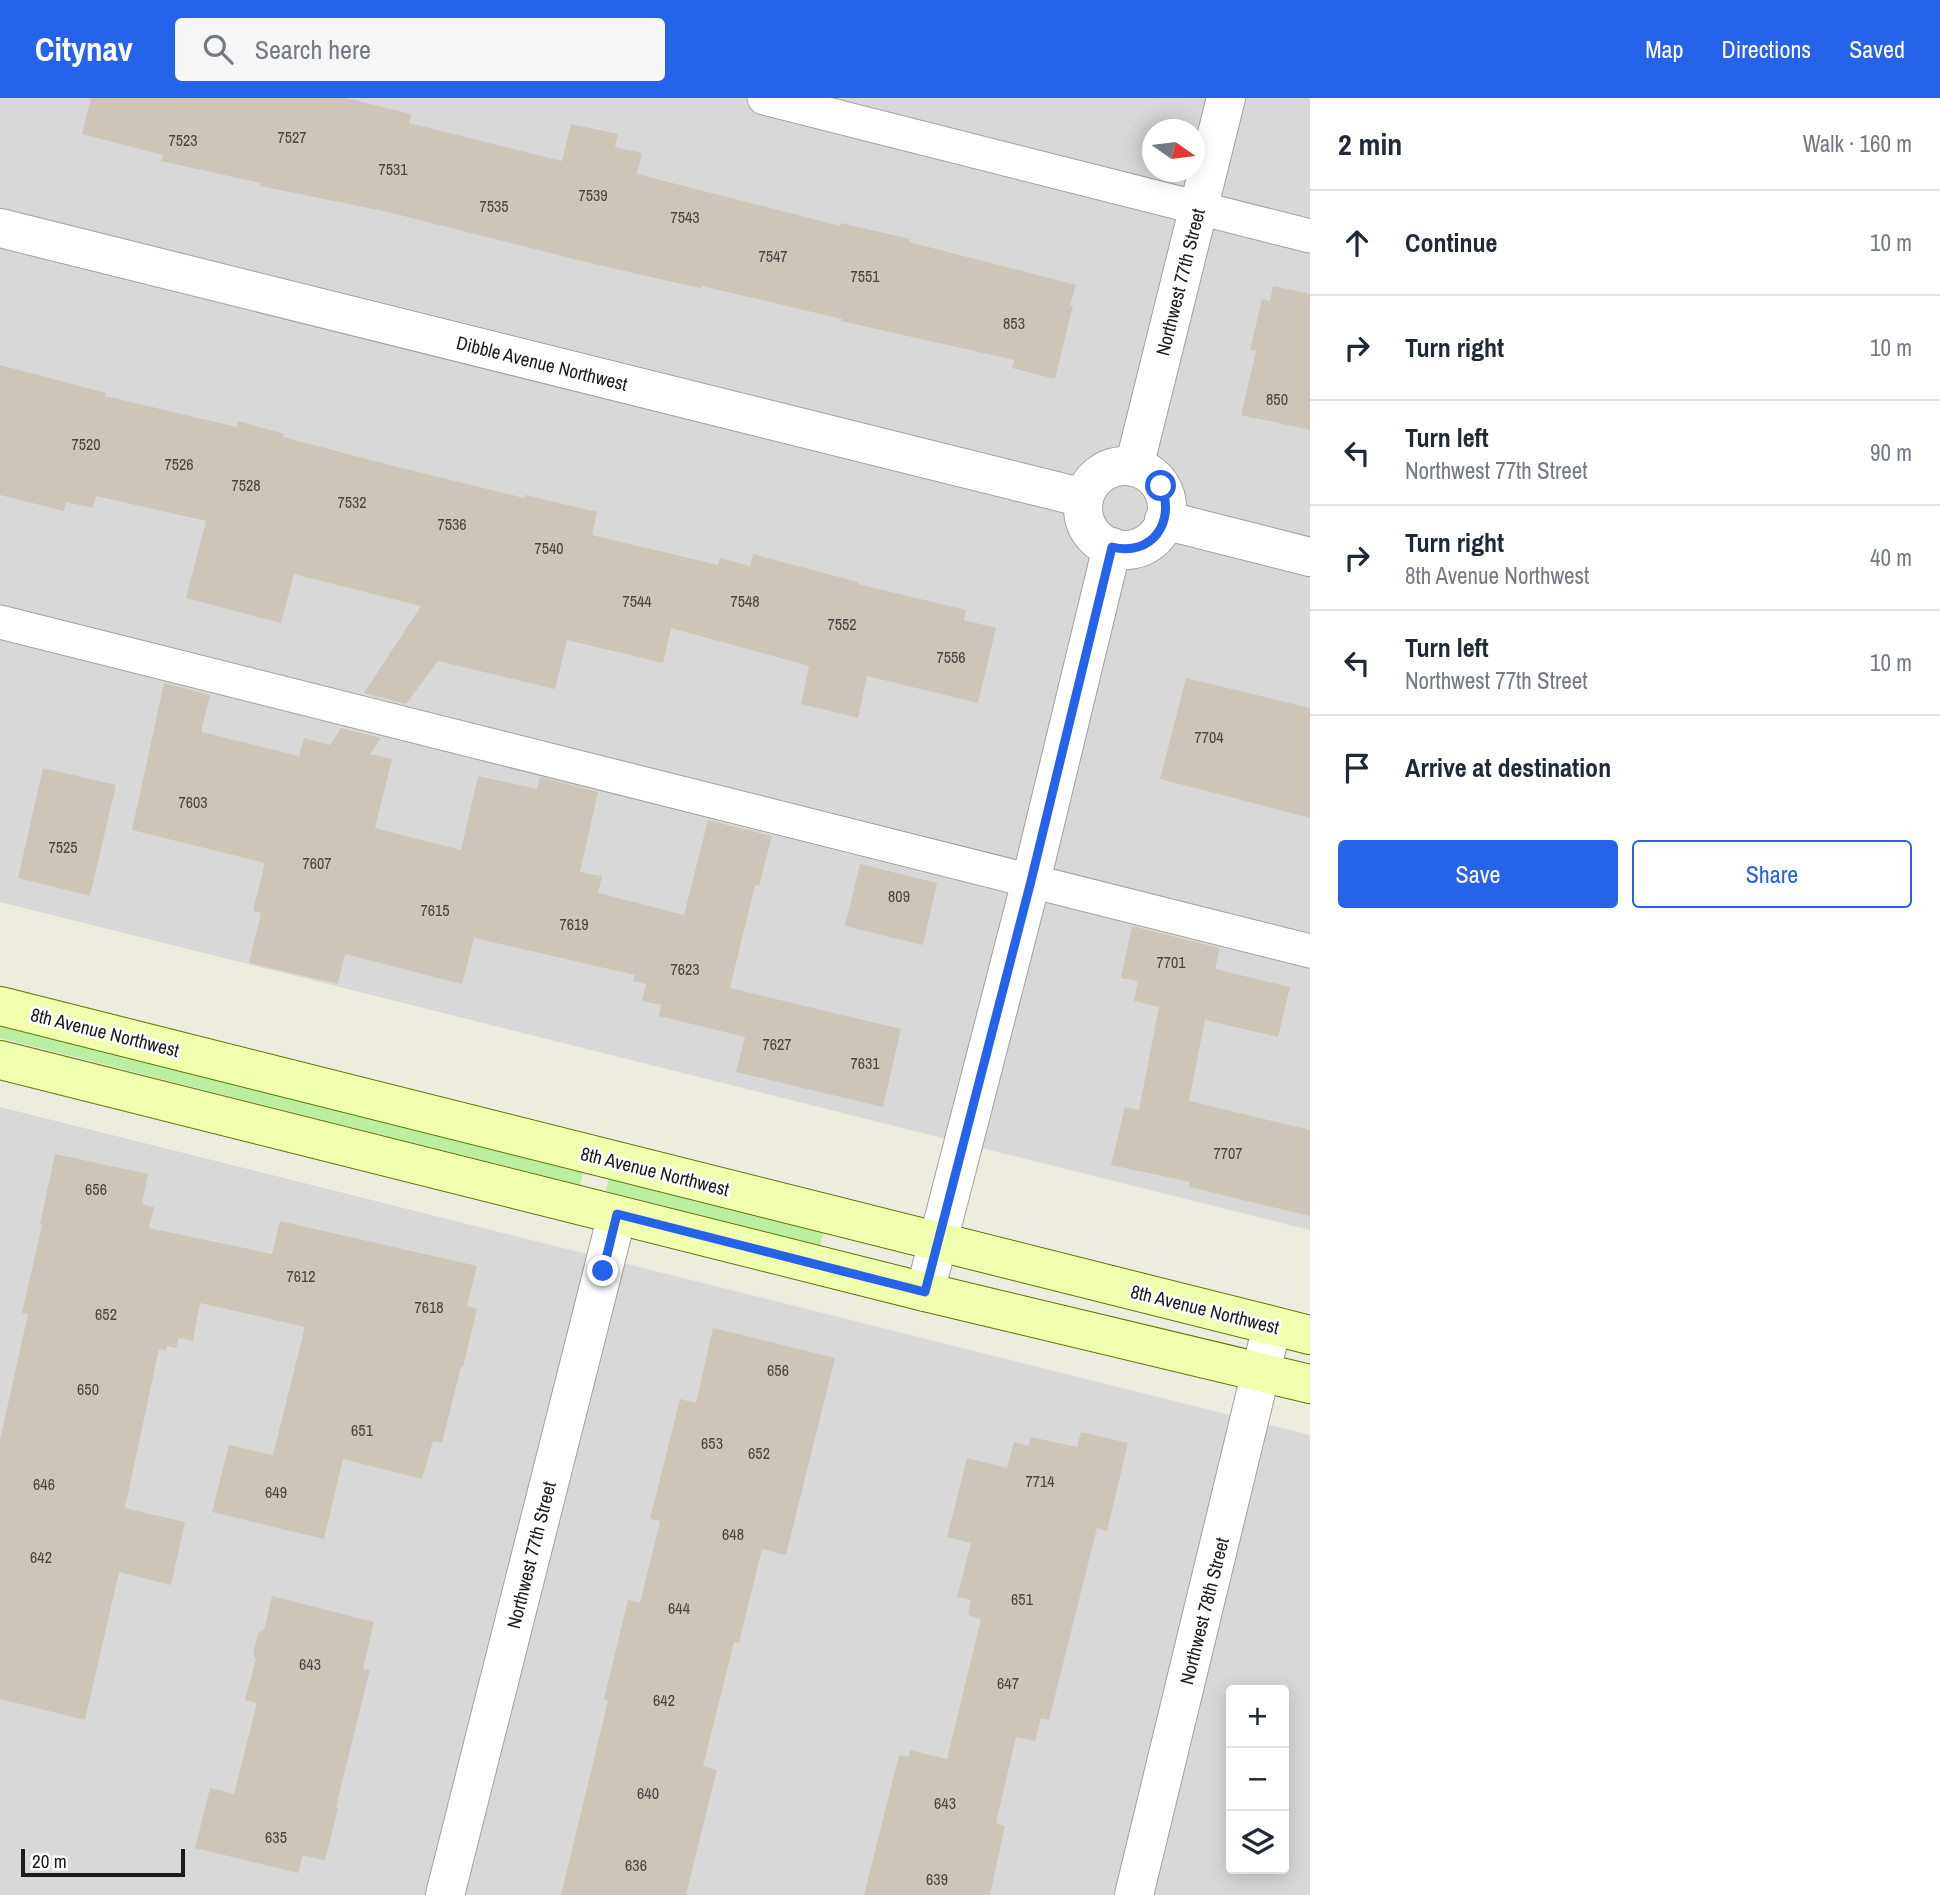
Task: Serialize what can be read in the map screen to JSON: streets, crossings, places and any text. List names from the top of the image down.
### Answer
{
  "streets": {
    "main road": ["8th Avenue Northwest"],
    "street": ["Northwest 77th Street", "Dibble Avenue Northwest", "Northwest 78th Street"]
  },
  "crossings": [
    ["Northwest 77th Street", "Dibble Avenue Northwest"],
    ["8th Avenue Northwest", "Northwest 78th Street"]
  ],
  "house_numbers": [
    "7527",
    "7523",
    "7531",
    "7539",
    "7535",
    "7543",
    "7547",
    "7551",
    "853",
    "850",
    "7520",
    "7526",
    "7528",
    "7532",
    "7536",
    "7540",
    "7544",
    "7548",
    "7552",
    "7556",
    "7704",
    "7603",
    "7525",
    "7607",
    "809",
    "7615",
    "7619",
    "7701",
    "7623",
    "7627",
    "7631",
    "7707",
    "656",
    "7612",
    "7618",
    "652",
    "656",
    "650",
    "651",
    "653",
    "652",
    "7714",
    "646",
    "649",
    "648",
    "642",
    "651",
    "644",
    "643",
    "647",
    "642",
    "640",
    "643",
    "635",
    "636",
    "639"
  ],
  "scale_bar": "20 m",
  "north": "right",
  "page": {
    "header": "Citynav",
    "search": "Search here",
    "nav": ["Map", "Directions", "Saved"],
    "heading": ["2 min", "Walk · 160 m"],
    "list": [
      ["Continue", "10 m"],
      ["Turn right", "10 m"],
      ["Turn left", "Northwest 77th Street", "90 m"],
      ["Turn right", "8th Avenue Northwest", "40 m"],
      ["Turn left", "Northwest 77th Street", "10 m"],
      "Arrive at destination"
    ],
    "buttons": ["Save", "Share"],
    "map_buttons": ["+", "−"],
    "scale": "20 m"
  }
}
